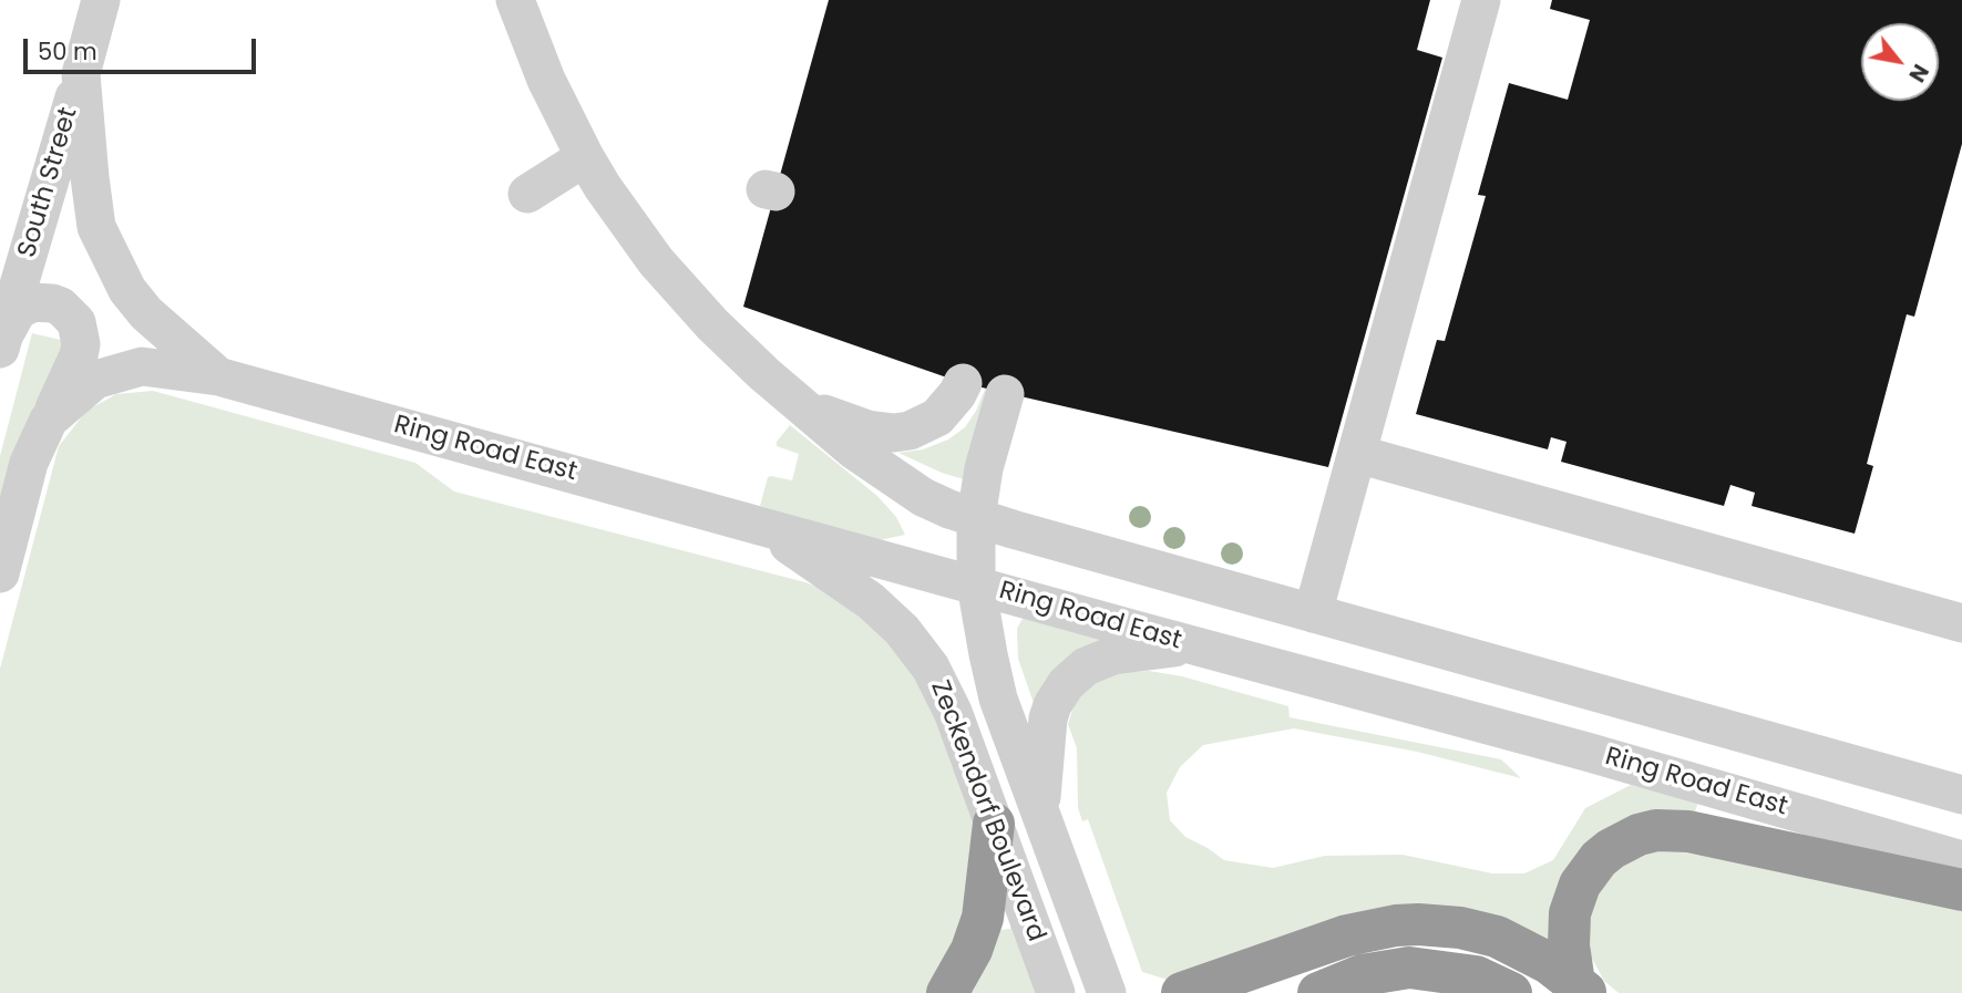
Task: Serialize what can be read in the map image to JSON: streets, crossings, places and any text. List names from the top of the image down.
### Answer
{
  "streets": {
    "street": ["South Street", "Ring Road East", "Zeckendorf Boulevard"]
  },
  "crossings": [
    ["South Street", "Ring Road East"],
    ["Ring Road East", "Zeckendorf Boulevard"]
  ],
  "scale_bar": "50 m",
  "north": "bottom right"
}
